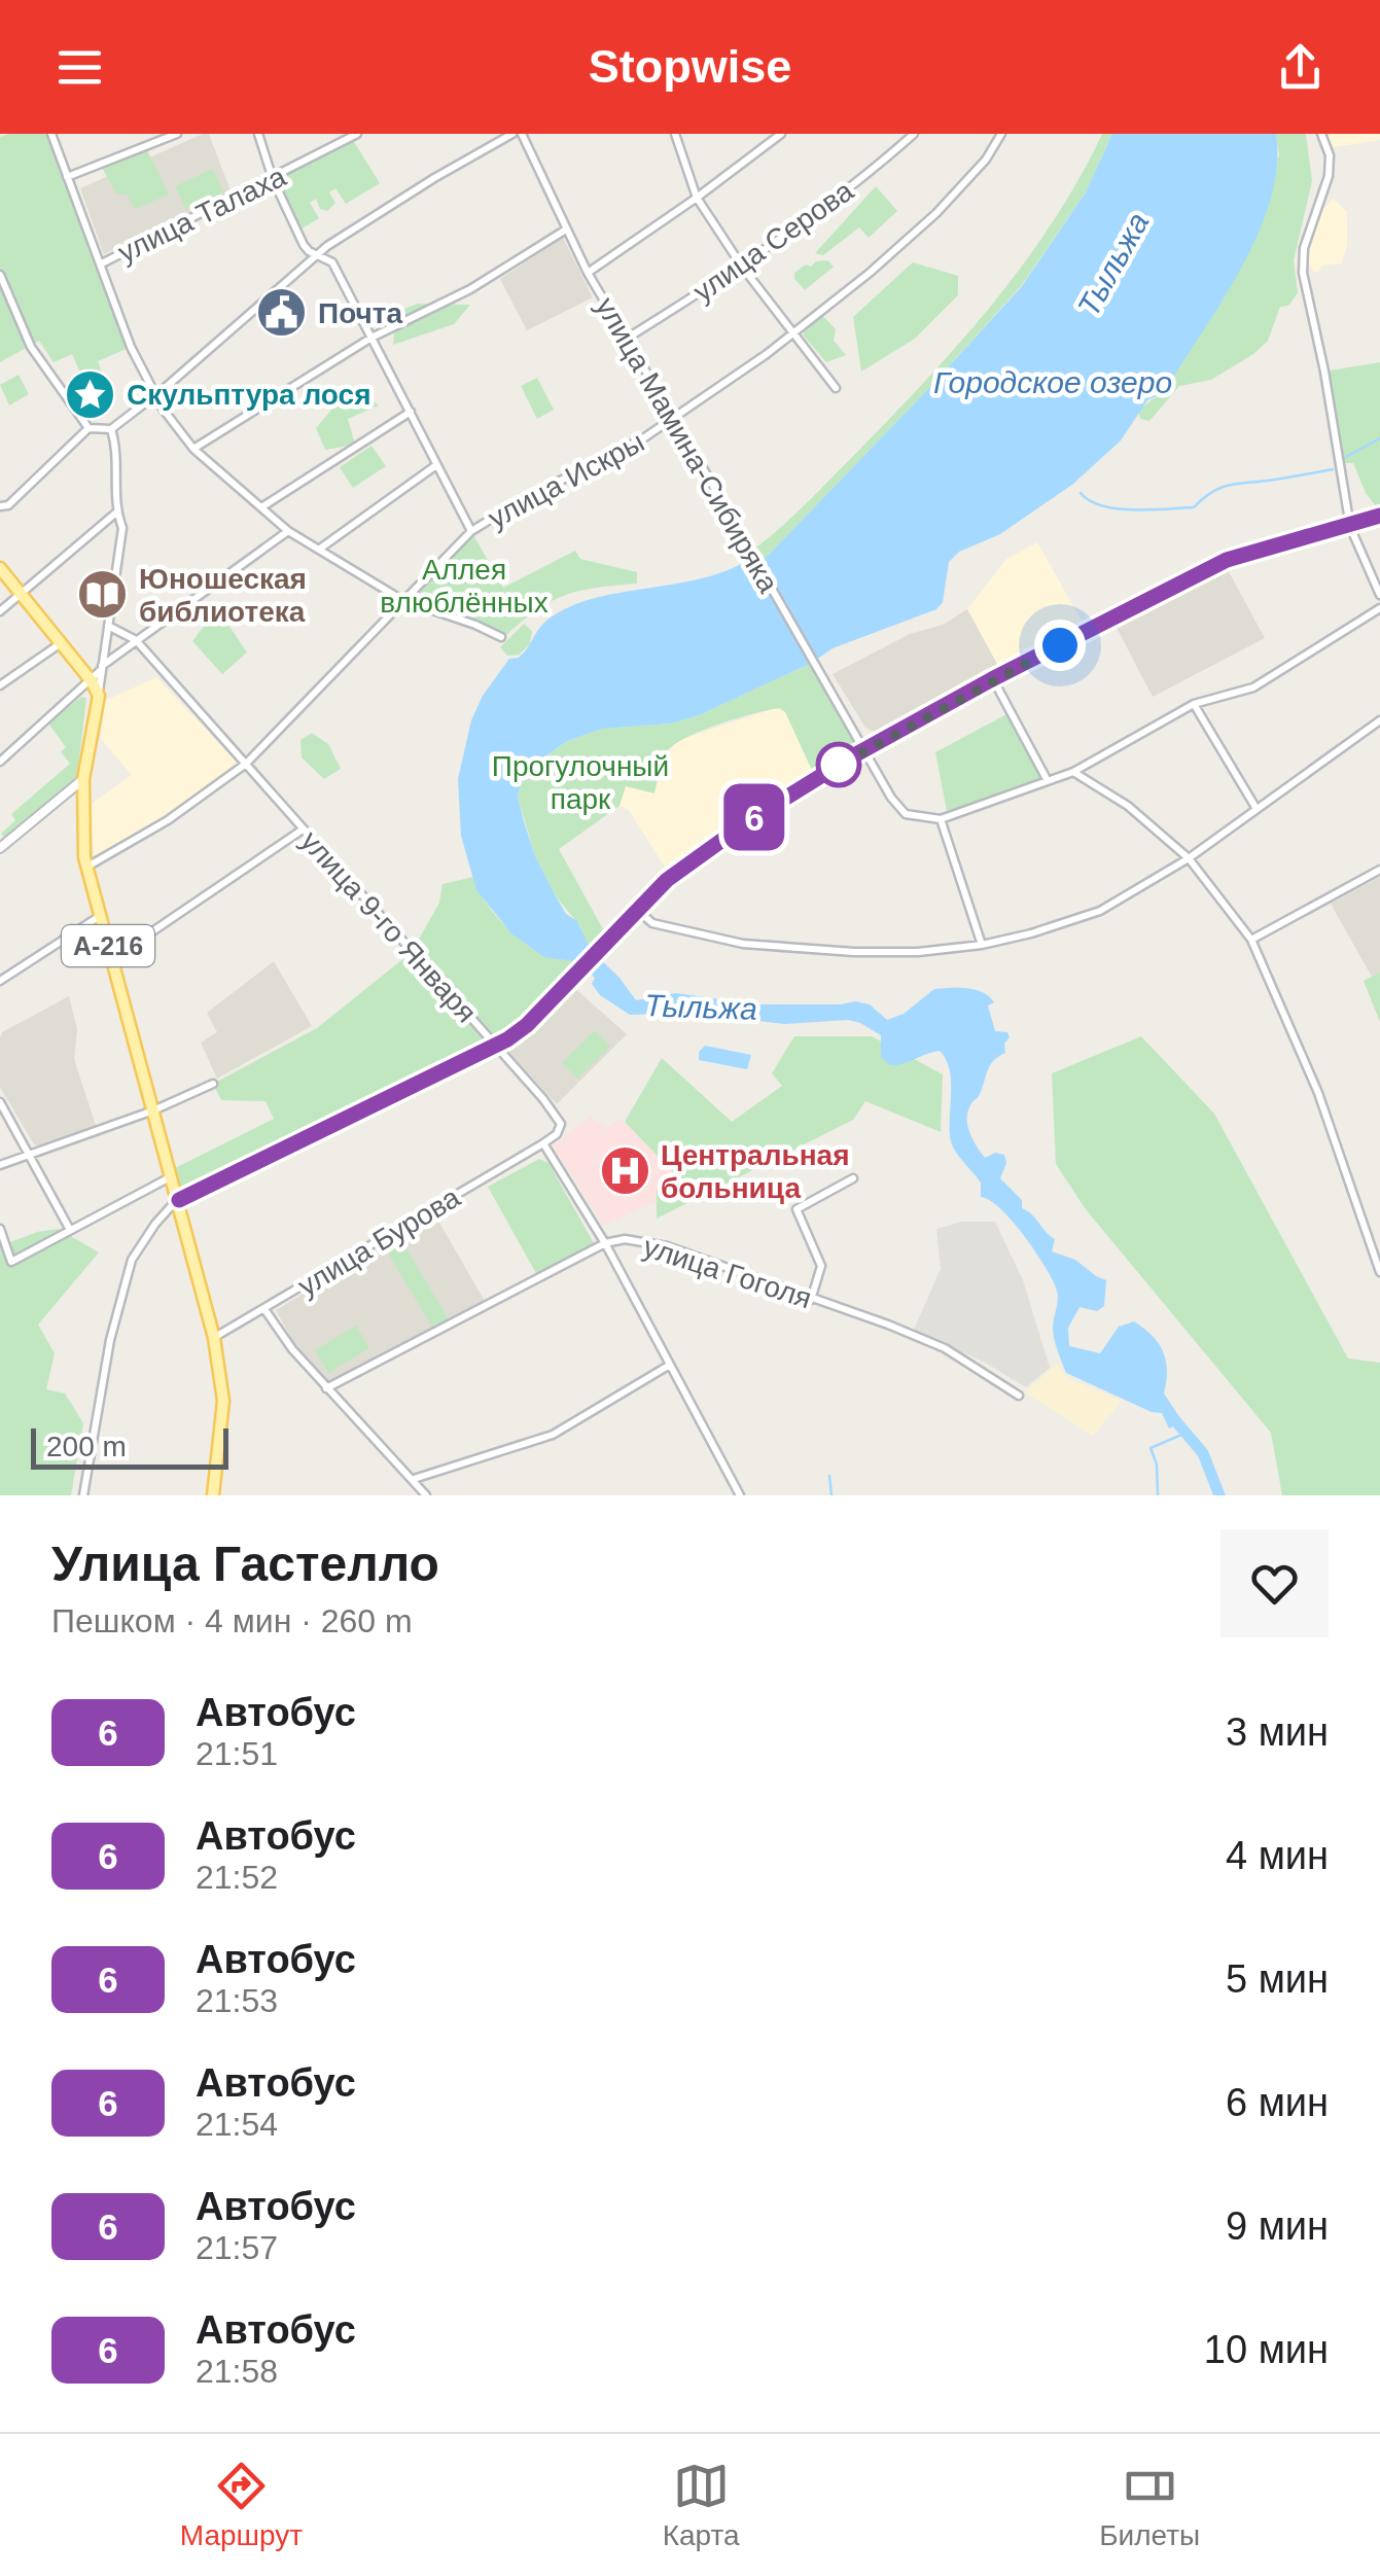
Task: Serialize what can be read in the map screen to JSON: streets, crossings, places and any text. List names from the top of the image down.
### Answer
{
  "streets": {
    "main road": ["А-216"],
    "street": [
      "улица Талаха",
      "улица Серова",
      "улица Мамина-Сибиряка",
      "улица Искры",
      "улица 9-го Января",
      "улица Бурова",
      "улица Гоголя"
    ]
  },
  "crossings": [
    ["улица Серова", "улица Мамина-Сибиряка"],
    ["улица Мамина-Сибиряка", "улица Искры"],
    ["улица Искры", "улица 9-го Января"],
    ["улица Искры", "А-216"],
    ["улица 9-го Января", "улица Бурова"],
    ["А-216", "улица Бурова"]
  ],
  "water": ["Тыльжа", "Городское озеро"],
  "parks": ["Аллея влюблённых", "Прогулочный парк"],
  "places": {
    "public building": ["Почта"],
    "place": ["Скульптура лося"],
    "library": ["Юношеская библиотека"],
    "hospital": ["Центральная больница"]
  },
  "lines": ["bus line 6"],
  "scale_bar": "200 m",
  "page": {
    "header": "Stopwise",
    "on_map": "6",
    "scale": "200 m",
    "heading": ["Улица Гастелло", "Пешком · 4 мин · 260 m"],
    "list": [
      {
        "mark": "6",
        "name": "Автобус",
        "note": "21:51",
        "value": "3 мин"
      },
      {
        "mark": "6",
        "name": "Автобус",
        "note": "21:52",
        "value": "4 мин"
      },
      {
        "mark": "6",
        "name": "Автобус",
        "note": "21:53",
        "value": "5 мин"
      },
      {
        "mark": "6",
        "name": "Автобус",
        "note": "21:54",
        "value": "6 мин"
      },
      {
        "mark": "6",
        "name": "Автобус",
        "note": "21:57",
        "value": "9 мин"
      },
      {
        "mark": "6",
        "name": "Автобус",
        "note": "21:58",
        "value": "10 мин"
      }
    ],
    "tabs": ["Маршрут", "Карта", "Билеты"]
  }
}
